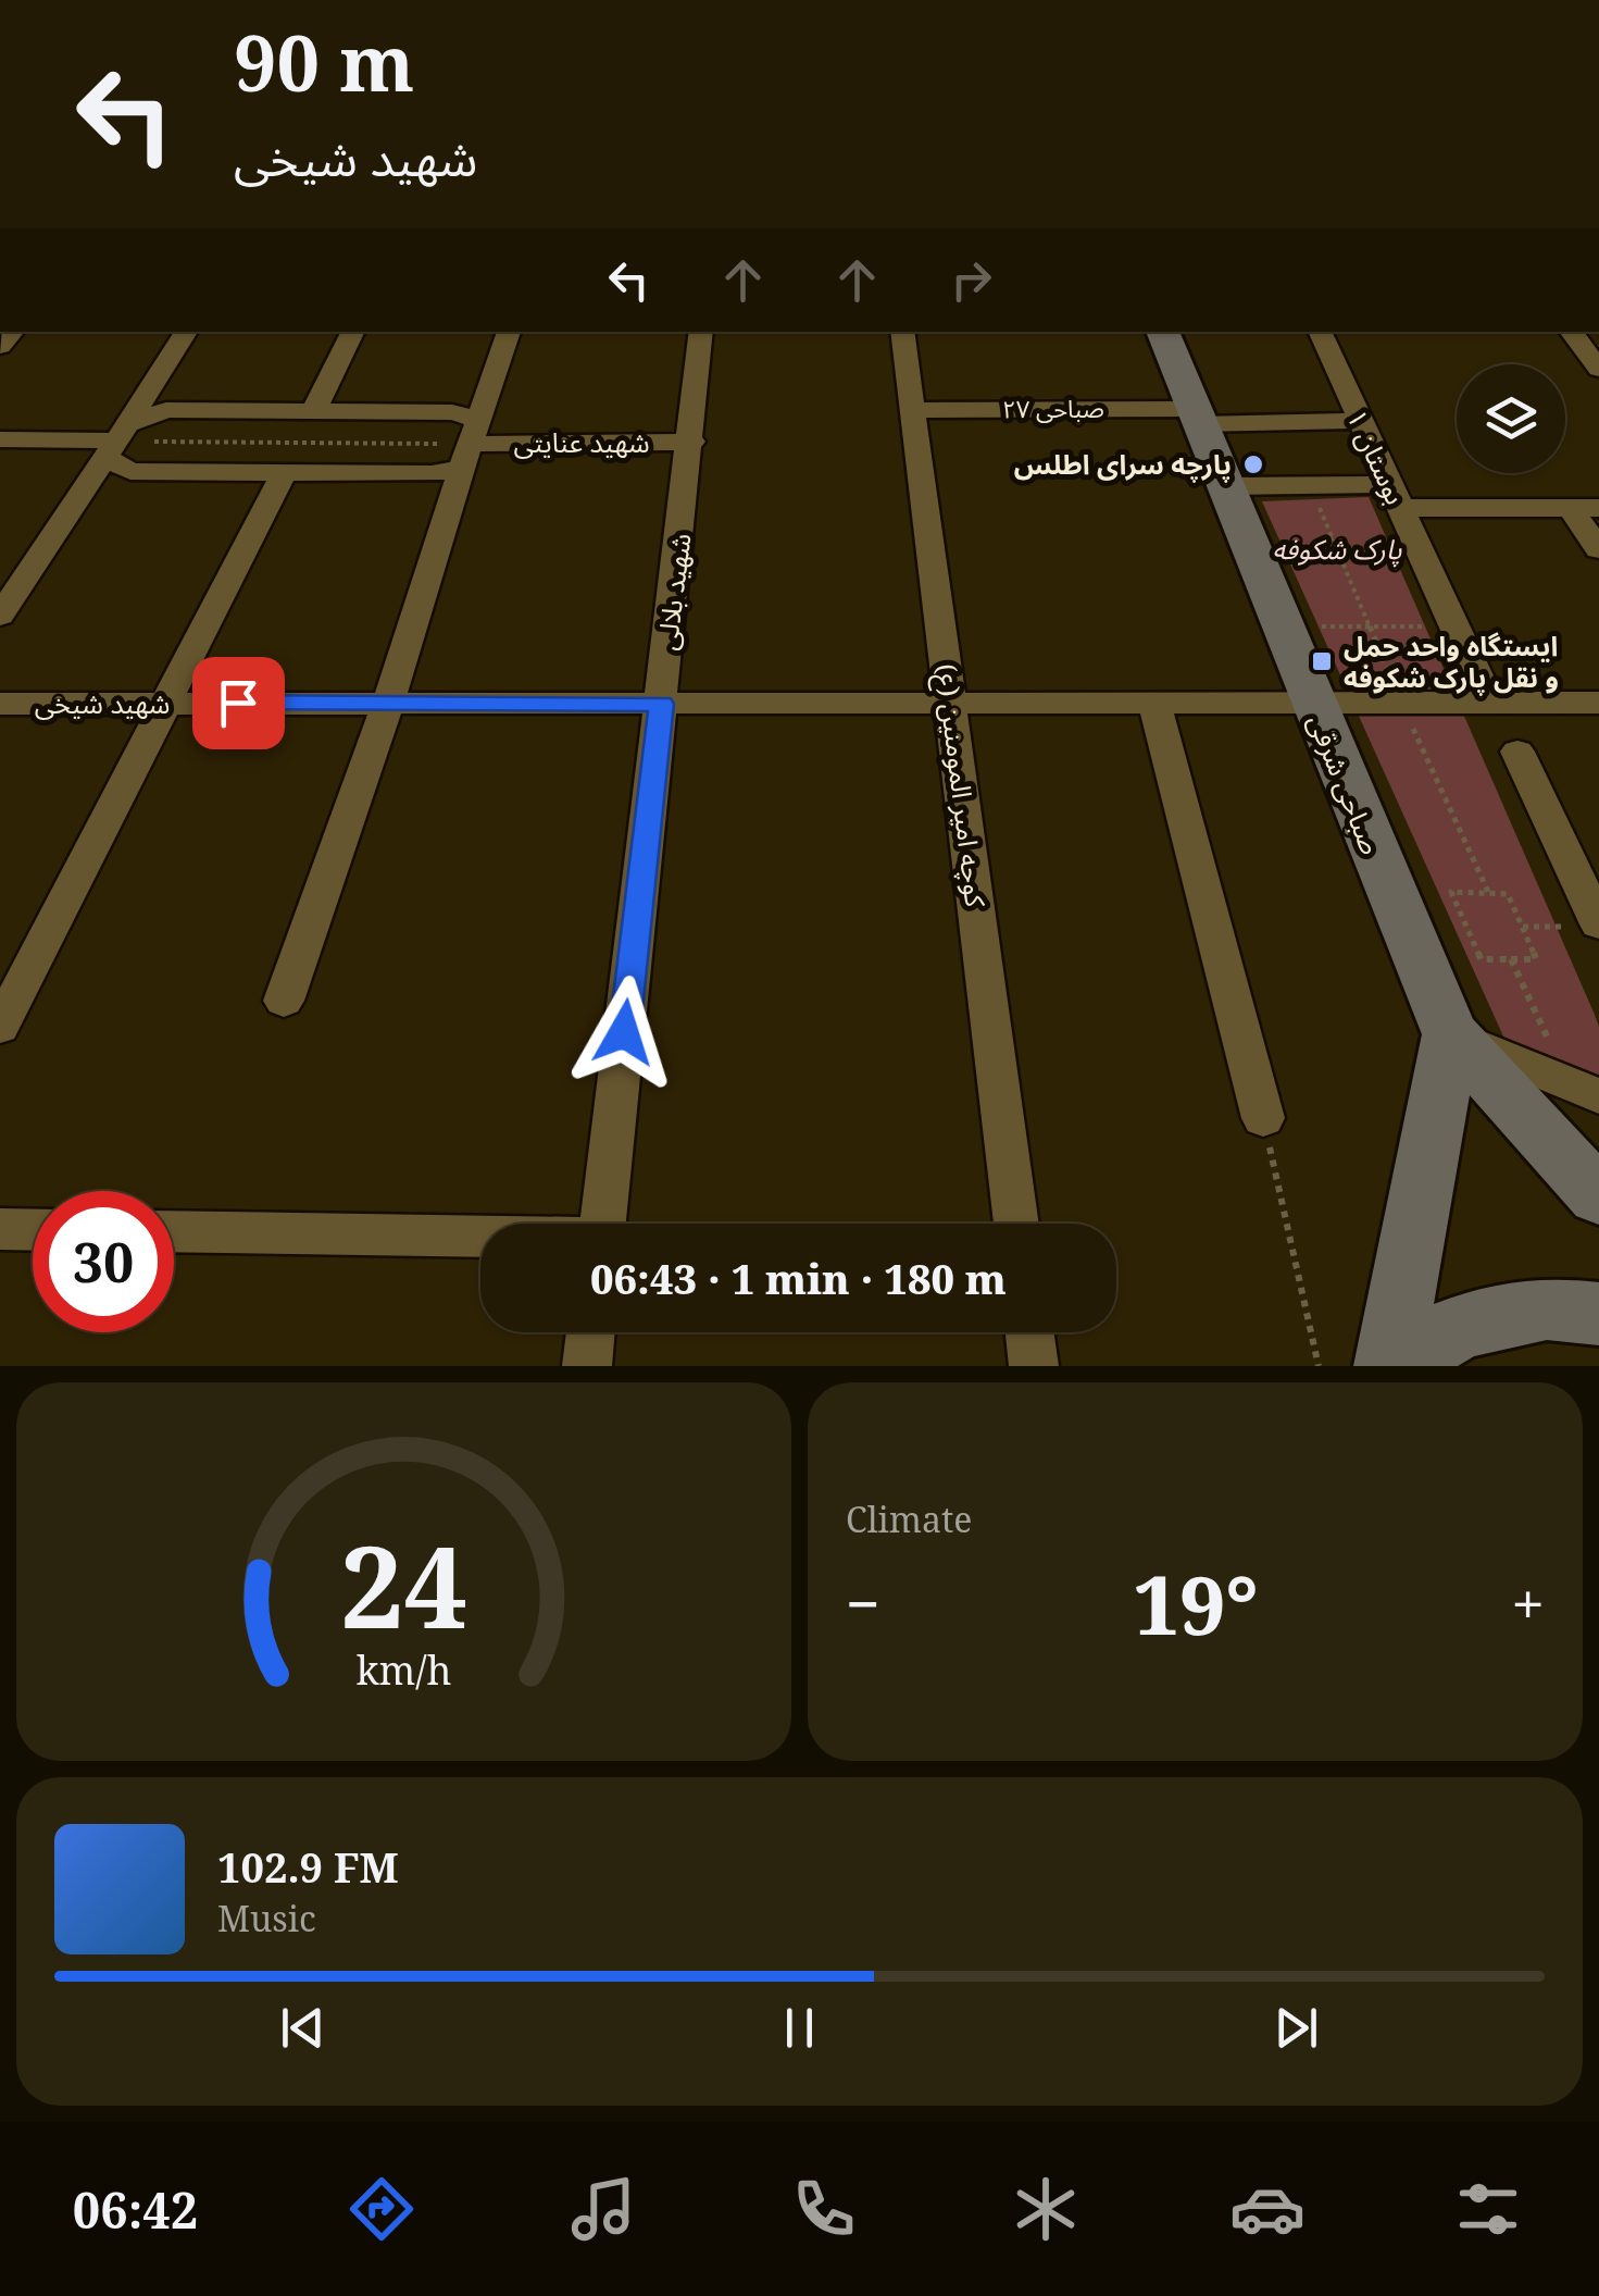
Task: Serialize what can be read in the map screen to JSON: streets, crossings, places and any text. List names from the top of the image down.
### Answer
{
  "streets": {
    "main road": ["صباحی شرقی"],
    "street": [
      "صباحی ۲۷",
      "شهید عنایتی",
      "بوستان ۱",
      "شهید بلالی",
      "شهید شیخی",
      "کوچه امیر المومنین (ع)"
    ]
  },
  "crossings": [
    ["صباحی ۲۷", "بوستان ۱"],
    ["صباحی ۲۷", "صباحی شرقی"],
    ["صباحی ۲۷", "کوچه امیر المومنین (ع)"],
    ["شهید عنایتی", "شهید بلالی"],
    ["بوستان ۱", "شهید شیخی"],
    ["شهید بلالی", "شهید شیخی"],
    ["شهید شیخی", "صباحی شرقی"],
    ["شهید شیخی", "کوچه امیر المومنین (ع)"]
  ],
  "parks": ["پارک شکوفه"],
  "places": {
    "other": ["پارچه سرای اطلس"],
    "transit": ["ایستگاه واحد حمل و نقل پارک شکوفه"]
  },
  "page": {
    "turn": ["90 m", "شهید شیخی"],
    "limit": "30",
    "trip": "06:43 · 1 min · 180 m",
    "tile": "Climate",
    "heat": ["−", "19°", "+"],
    "song": ["102.9 FM", "Music"],
    "tabs": "06:42",
    "gauge": ["24", "km/h"]
  }
}
